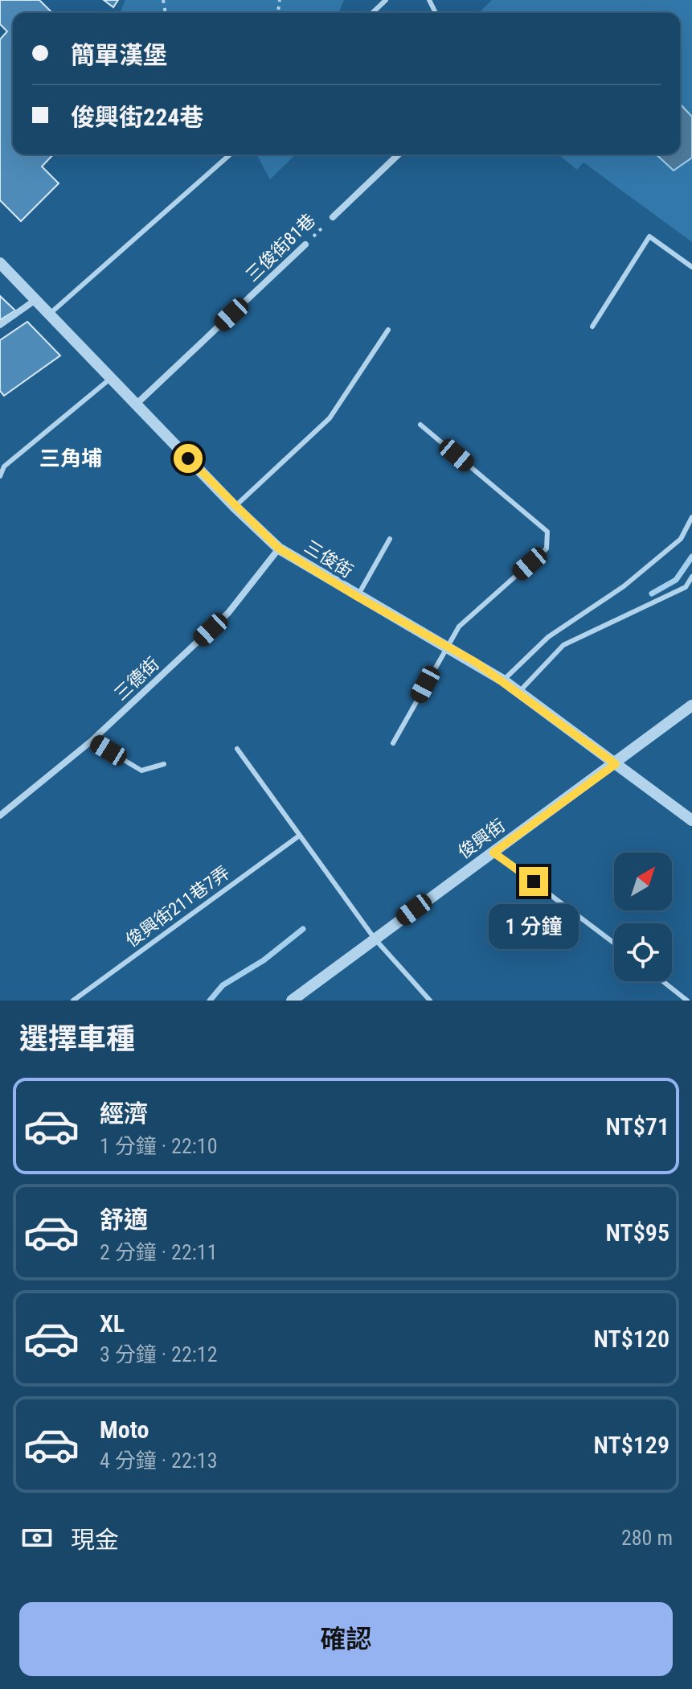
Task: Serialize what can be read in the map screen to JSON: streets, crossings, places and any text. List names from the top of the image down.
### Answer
{
  "streets": {
    "street": [
      "三俊街81巷",
      "三俊街",
      "三德街",
      "俊興街"
    ],
    "lane": ["俊興街211巷7弄"]
  },
  "crossings": [
    ["三俊街81巷", "三俊街"],
    ["三俊街", "三德街"],
    ["三俊街", "俊興街"]
  ],
  "districts": ["三角埔"],
  "north": "top right",
  "page": {
    "banner": ["簡單漢堡", "俊興街224巷"],
    "bubble": "1 分鐘",
    "heading": "選擇車種",
    "list": [
      {
        "name": "經濟",
        "note": "1 分鐘 · 22:10",
        "value": "NT$71"
      },
      {
        "name": "舒適",
        "note": "2 分鐘 · 22:11",
        "value": "NT$95"
      },
      {
        "name": "XL",
        "note": "3 分鐘 · 22:12",
        "value": "NT$120"
      },
      {
        "name": "Moto",
        "note": "4 分鐘 · 22:13",
        "value": "NT$129"
      }
    ],
    "pay": ["現金", "280 m"],
    "buttons": "確認"
  }
}
